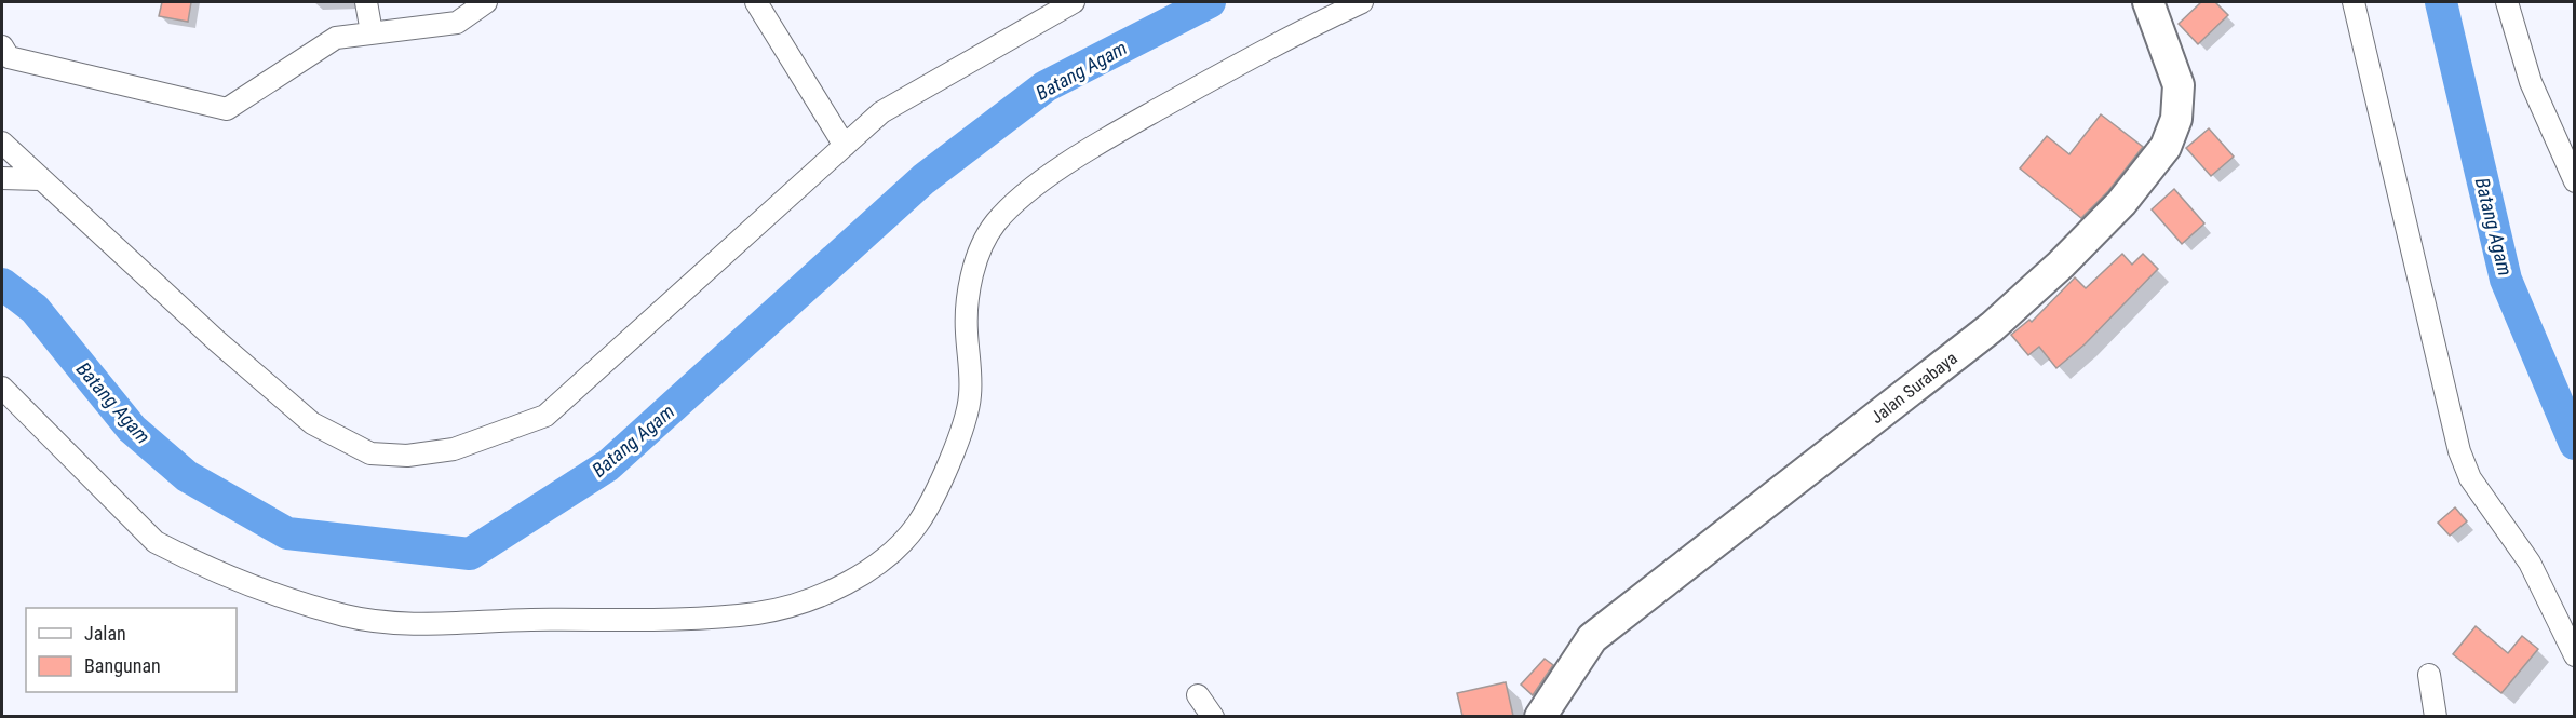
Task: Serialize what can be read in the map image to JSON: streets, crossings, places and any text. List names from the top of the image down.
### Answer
{
  "streets": {
    "street": ["Jalan Surabaya"]
  },
  "water": ["Batang Agam"],
  "legend": ["Jalan", "Bangunan"]
}
